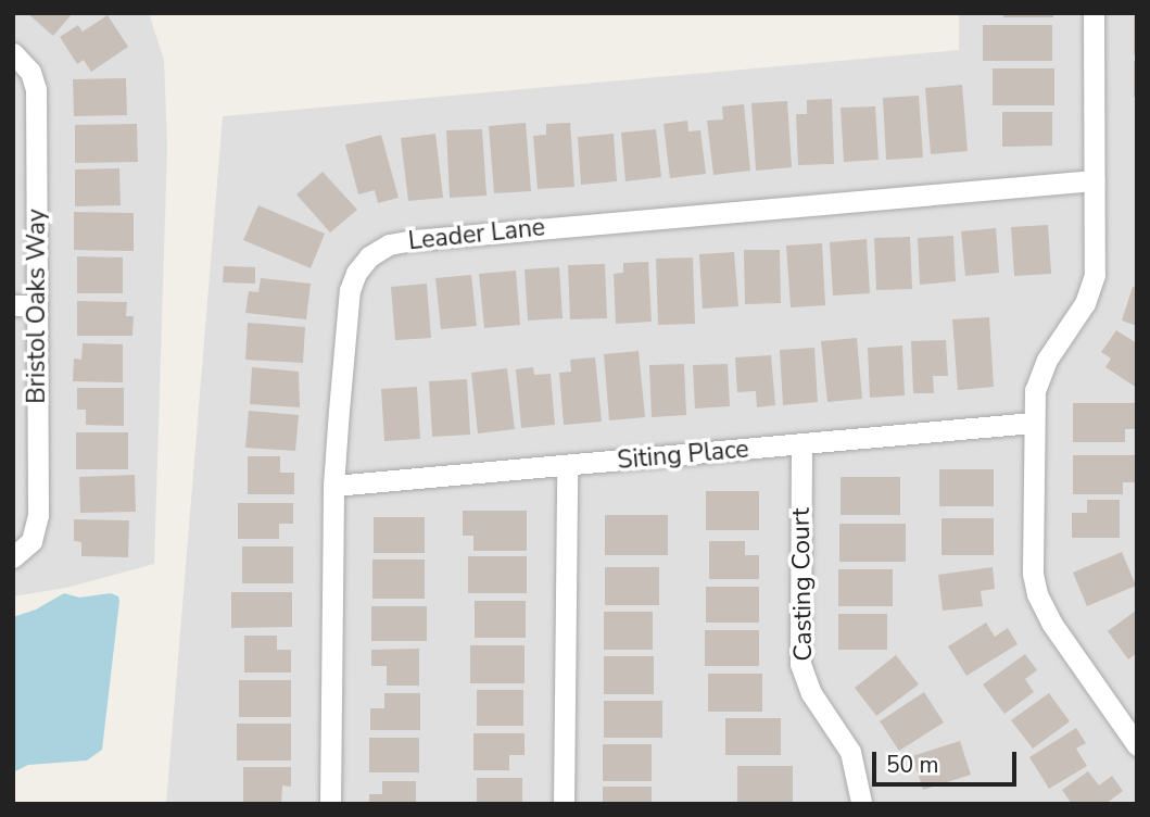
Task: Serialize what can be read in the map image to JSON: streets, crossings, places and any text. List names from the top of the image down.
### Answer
{
  "streets": {
    "street": [
      "Leader Lane",
      "Bristol Oaks Way",
      "Siting Place",
      "Casting Court"
    ]
  },
  "crossings": [
    ["Leader Lane", "Siting Place"],
    ["Siting Place", "Casting Court"]
  ],
  "scale_bar": "50 m"
}
